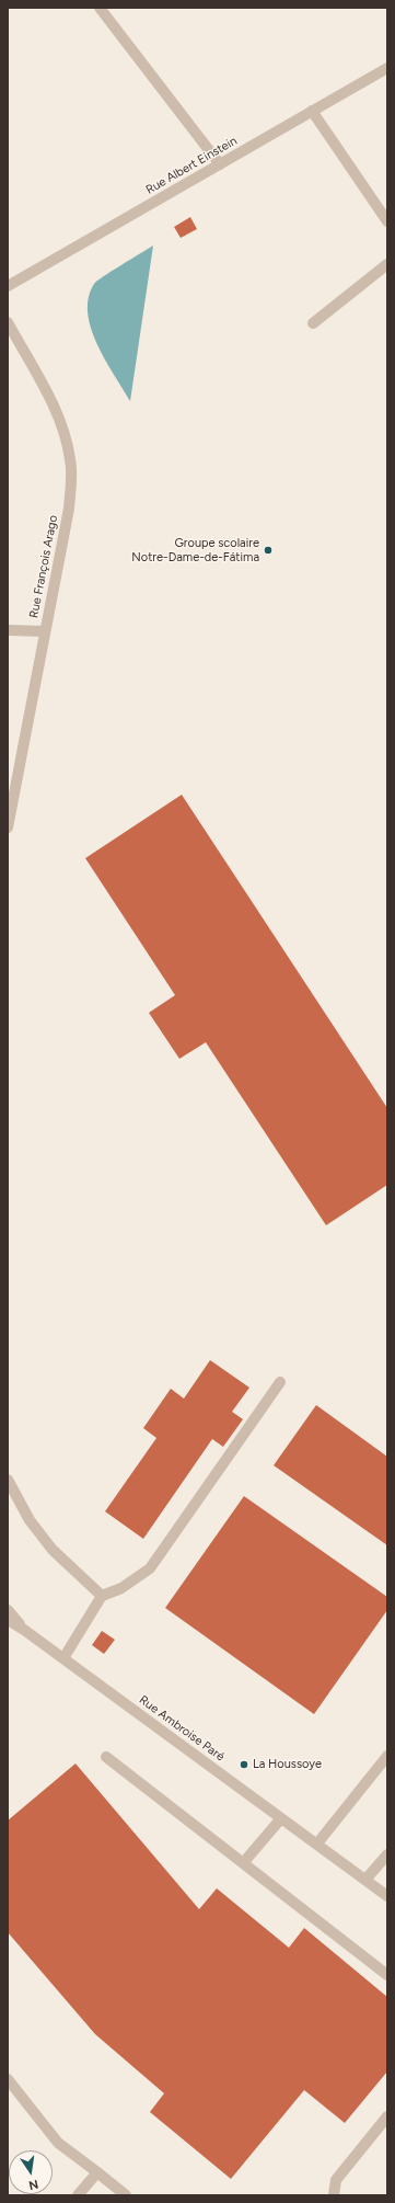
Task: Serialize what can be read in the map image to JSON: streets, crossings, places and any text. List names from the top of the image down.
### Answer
{
  "streets": {
    "street": ["Rue Albert Einstein", "Rue François Arago", "Rue Ambroise Paré"]
  },
  "places": ["Groupe scolaire Notre-Dame-de-Fátima", "La Houssoye"],
  "north": "bottom"
}
